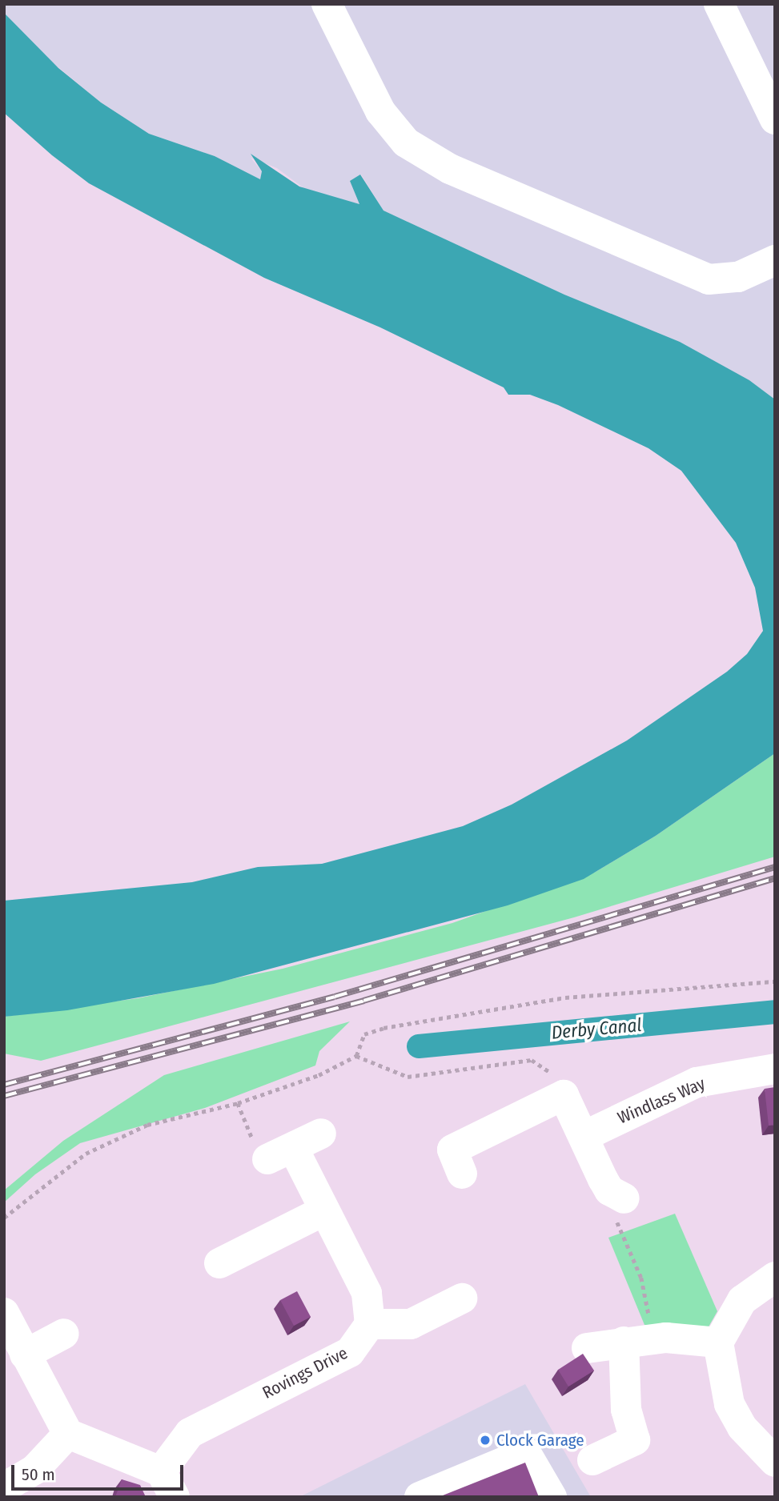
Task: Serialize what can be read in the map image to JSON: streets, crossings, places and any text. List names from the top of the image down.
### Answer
{
  "streets": {
    "street": ["Windlass Way", "Rovings Drive"]
  },
  "water": ["Derby Canal"],
  "places": ["Clock Garage"],
  "scale_bar": "50 m"
}
